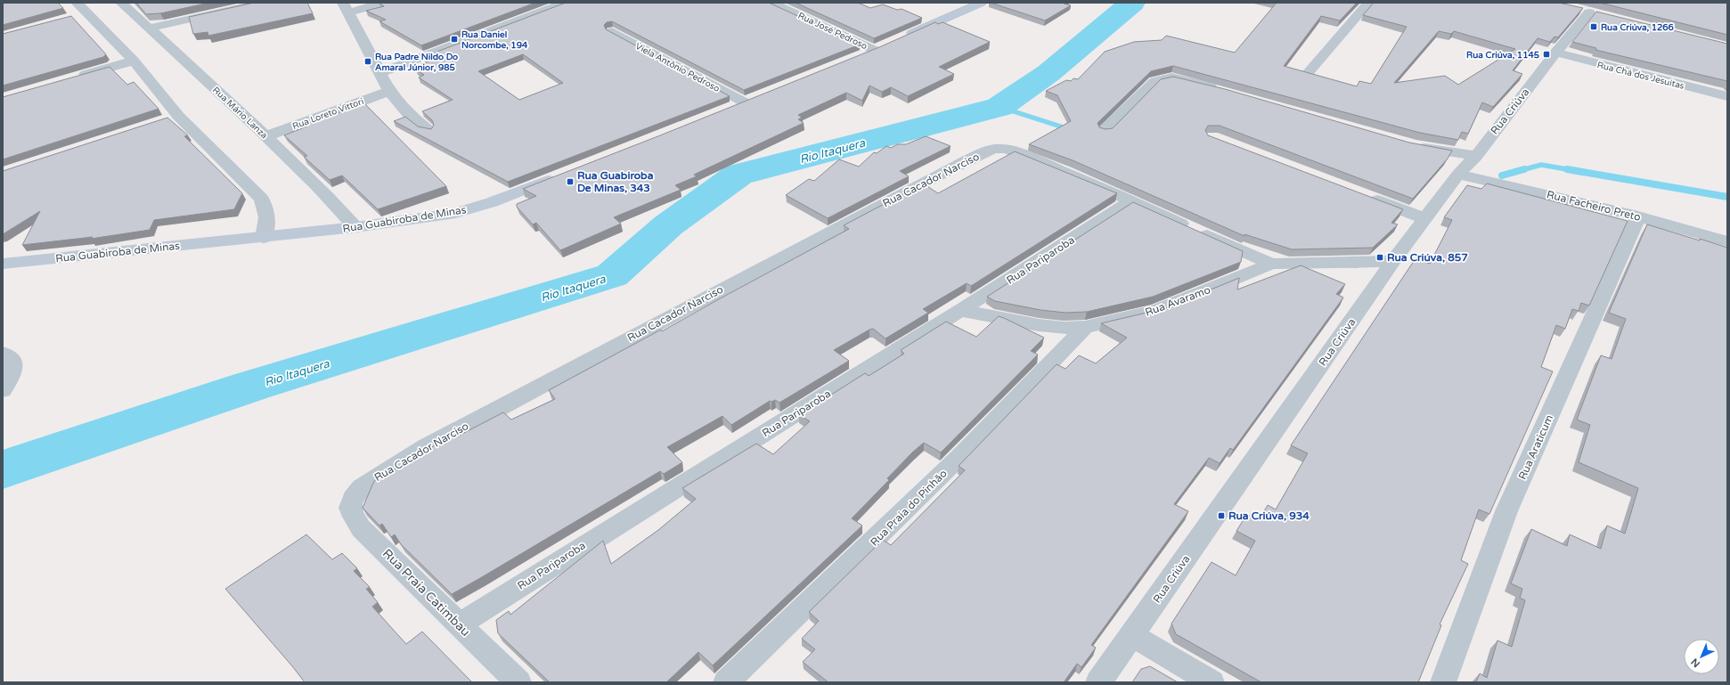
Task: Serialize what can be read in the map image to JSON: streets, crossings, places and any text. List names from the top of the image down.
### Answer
{
  "streets": {
    "street": [
      "Rua José Pedroso",
      "Viela Antônio Pedroso",
      "Rua Chá dos Jesuítas",
      "Rua Criúva",
      "Rua Mário Lanza",
      "Rua Loreto Vittori",
      "Rua Cacador Narciso",
      "Rua Facheiro Preto",
      "Rua Guabiroba de Minas",
      "Rua Pariparoba",
      "Rua Avaramo",
      "Rua Araticum",
      "Rua Praia do Pinhão",
      "Rua Praia Catimbau"
    ]
  },
  "crossings": [
    ["Rua Chá dos Jesuítas", "Rua Criúva"],
    ["Rua Criúva", "Rua Facheiro Preto"],
    ["Rua Criúva", "Rua Avaramo"],
    ["Rua Mário Lanza", "Rua Loreto Vittori"],
    ["Rua Mário Lanza", "Rua Guabiroba de Minas"],
    ["Rua Cacador Narciso", "Rua Pariparoba"],
    ["Rua Cacador Narciso", "Rua Praia Catimbau"],
    ["Rua Facheiro Preto", "Rua Araticum"],
    ["Rua Pariparoba", "Rua Avaramo"],
    ["Rua Pariparoba", "Rua Praia Catimbau"],
    ["Rua Avaramo", "Rua Praia do Pinhão"]
  ],
  "water": ["Rio Itaquera"],
  "places": {
    "transit": [
      "Rua Criúva, 1266",
      "Rua Daniel Norcombe, 194",
      "Rua Criúva, 1145",
      "Rua Padre Nildo Do Amaral Júnior, 985",
      "Rua Guabiroba De Minas, 343",
      "Rua Criúva, 857",
      "Rua Criúva, 934"
    ]
  },
  "north": "bottom left"
}
